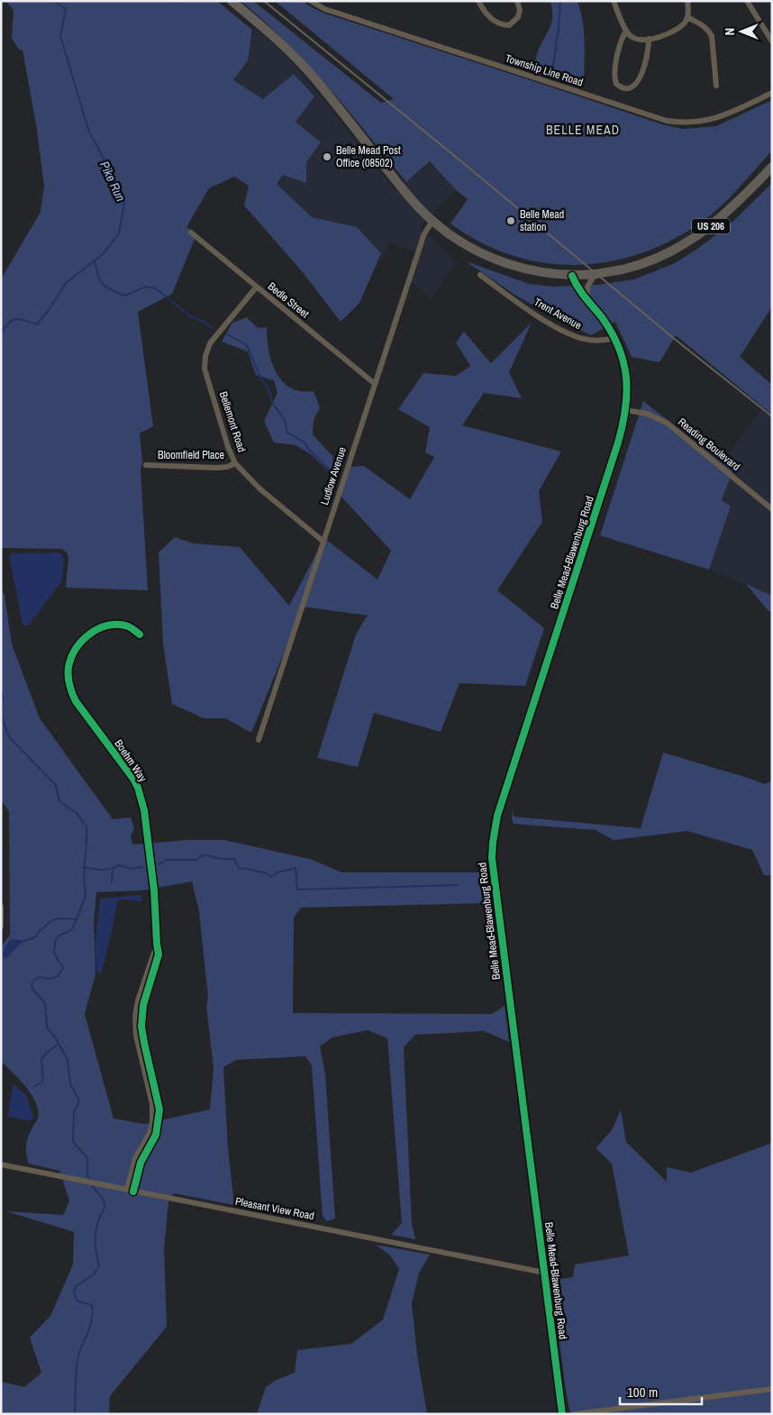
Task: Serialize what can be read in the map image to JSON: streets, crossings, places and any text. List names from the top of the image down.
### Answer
{
  "streets": {
    "highway": ["US 206"],
    "street": [
      "Township Line Road",
      "Bedle Street",
      "Trent Avenue",
      "Bellemont Road",
      "Reading Boulevard",
      "Bloomfield Place",
      "Ludlow Avenue",
      "Belle Mead-Blawenburg Road",
      "Boehm Way",
      "Pleasant View Road"
    ]
  },
  "crossings": [
    ["US 206", "Trent Avenue"],
    ["US 206", "Ludlow Avenue"],
    ["Bedle Street", "Bellemont Road"],
    ["Bedle Street", "Ludlow Avenue"],
    ["Trent Avenue", "Belle Mead-Blawenburg Road"],
    ["Bellemont Road", "Bloomfield Place"],
    ["Bellemont Road", "Ludlow Avenue"],
    ["Reading Boulevard", "Belle Mead-Blawenburg Road"],
    ["Belle Mead-Blawenburg Road", "Pleasant View Road"],
    ["Boehm Way", "Pleasant View Road"]
  ],
  "districts": ["BELLE MEAD"],
  "water": ["Pike Run"],
  "places": ["Belle Mead Post Office (08502)", "Belle Mead station"],
  "scale_bar": "100 m",
  "north": "left"
}
